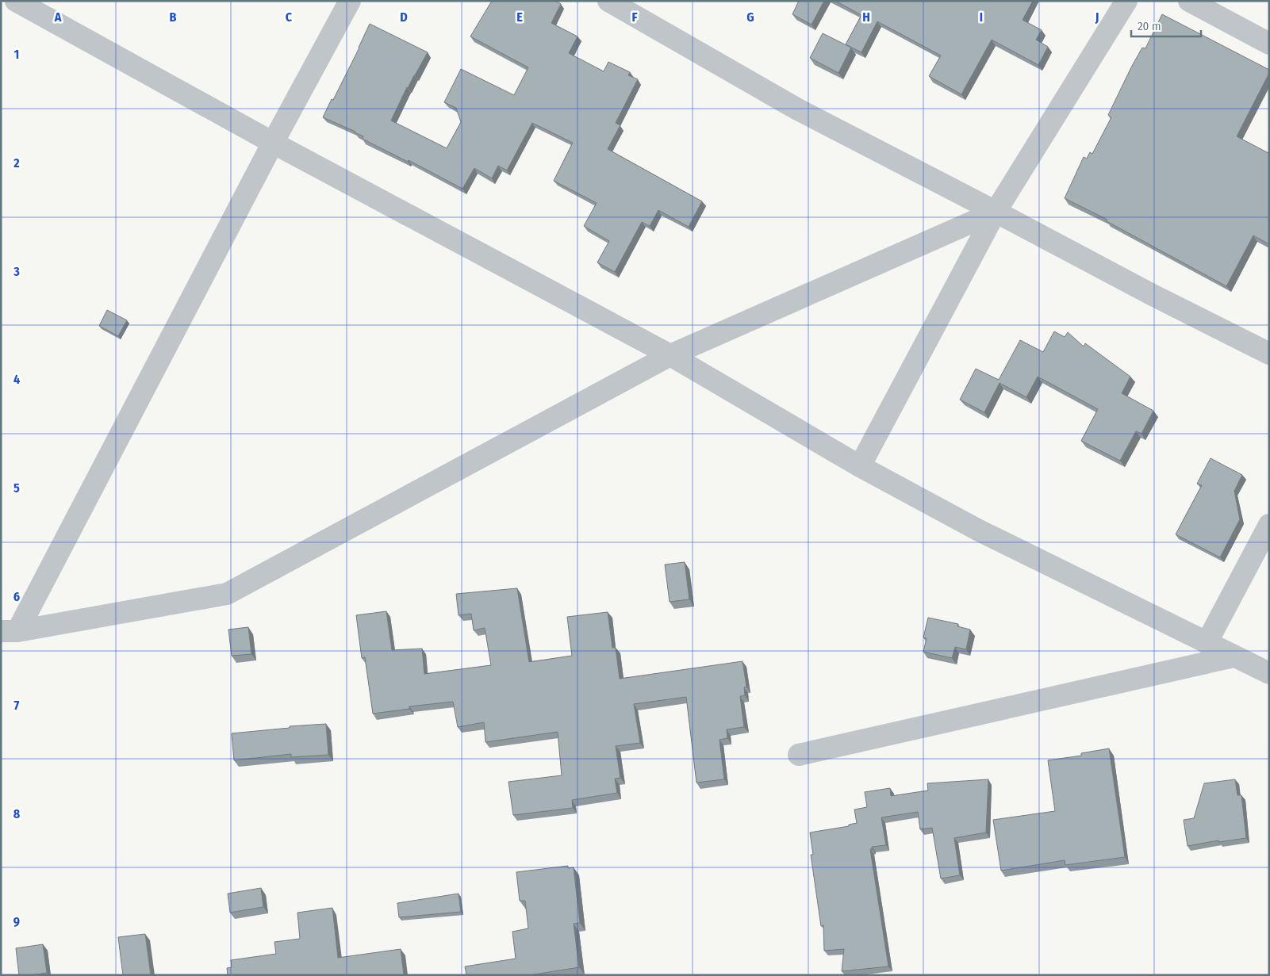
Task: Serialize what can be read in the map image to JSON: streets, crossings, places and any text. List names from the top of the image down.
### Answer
{
  "scale_bar": "20 m",
  "grid": {
    "columns": [
      "A",
      "B",
      "C",
      "D",
      "E",
      "F",
      "G",
      "H",
      "I",
      "J"
    ],
    "rows": [
      "1",
      "2",
      "3",
      "4",
      "5",
      "6",
      "7",
      "8",
      "9"
    ]
  }
}
